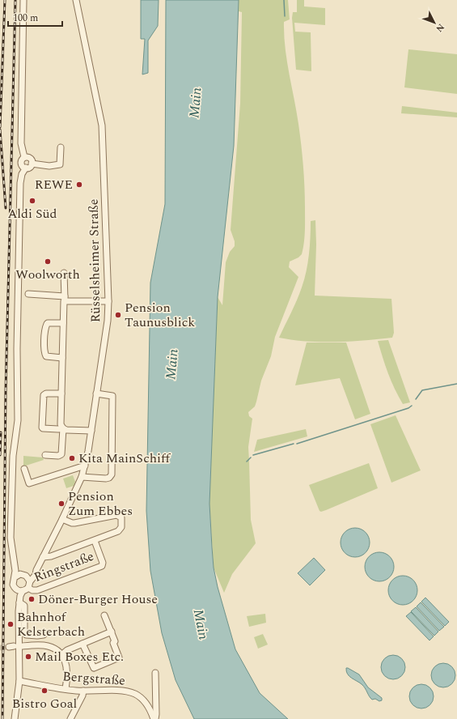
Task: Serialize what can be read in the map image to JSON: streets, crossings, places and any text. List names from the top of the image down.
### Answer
{
  "streets": {
    "street": ["Rüsselsheimer Straße", "Ringstraße", "Bergstraße"]
  },
  "crossings": [
    ["Rüsselsheimer Straße", "Ringstraße"]
  ],
  "water": ["Main"],
  "places": [
    "REWE",
    "Aldi Süd",
    "Woolworth",
    "Pension Taunusblick",
    "Kita MainSchiff",
    "Pension Zum Ebbes",
    "Döner-Burger House",
    "Bahnhof Kelsterbach",
    "Mail Boxes Etc.",
    "Bistro Goal"
  ],
  "scale_bar": "100 m",
  "north": "bottom right"
}
